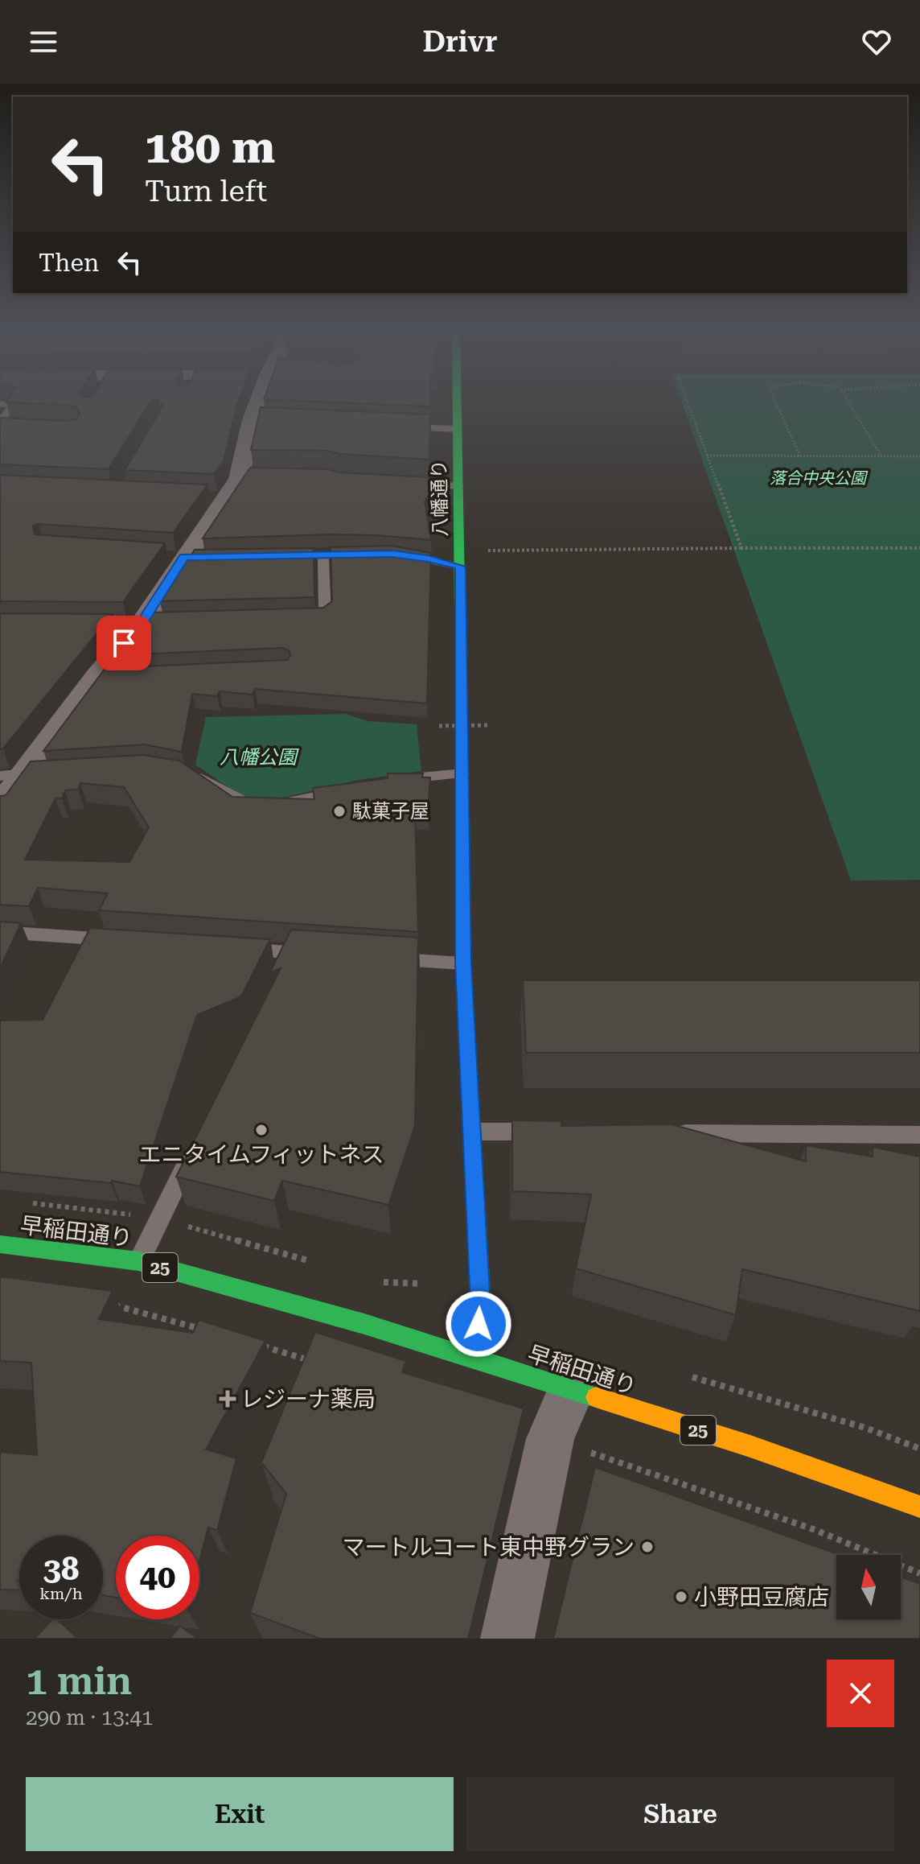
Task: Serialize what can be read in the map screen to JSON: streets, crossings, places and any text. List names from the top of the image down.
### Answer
{
  "streets": {
    "street": ["八幡通り", "早稲田通り", "25"]
  },
  "crossings": [
    ["八幡通り", "早稲田通り"]
  ],
  "parks": ["落合中央公園", "八幡公園"],
  "places": {
    "other": [
      "駄菓子屋",
      "エニタイムフィットネス",
      "マートルコート東中野グラン",
      "小野田豆腐店"
    ],
    "health": ["レジーナ薬局"]
  },
  "north": "top",
  "page": {
    "header": "Drivr",
    "turn": ["180 m", "Turn left"],
    "then": "Then",
    "speed": "38 km/h",
    "limit": "40",
    "heading": ["1 min", "290 m · 13:41"],
    "buttons": ["Exit", "Share"]
  }
}
